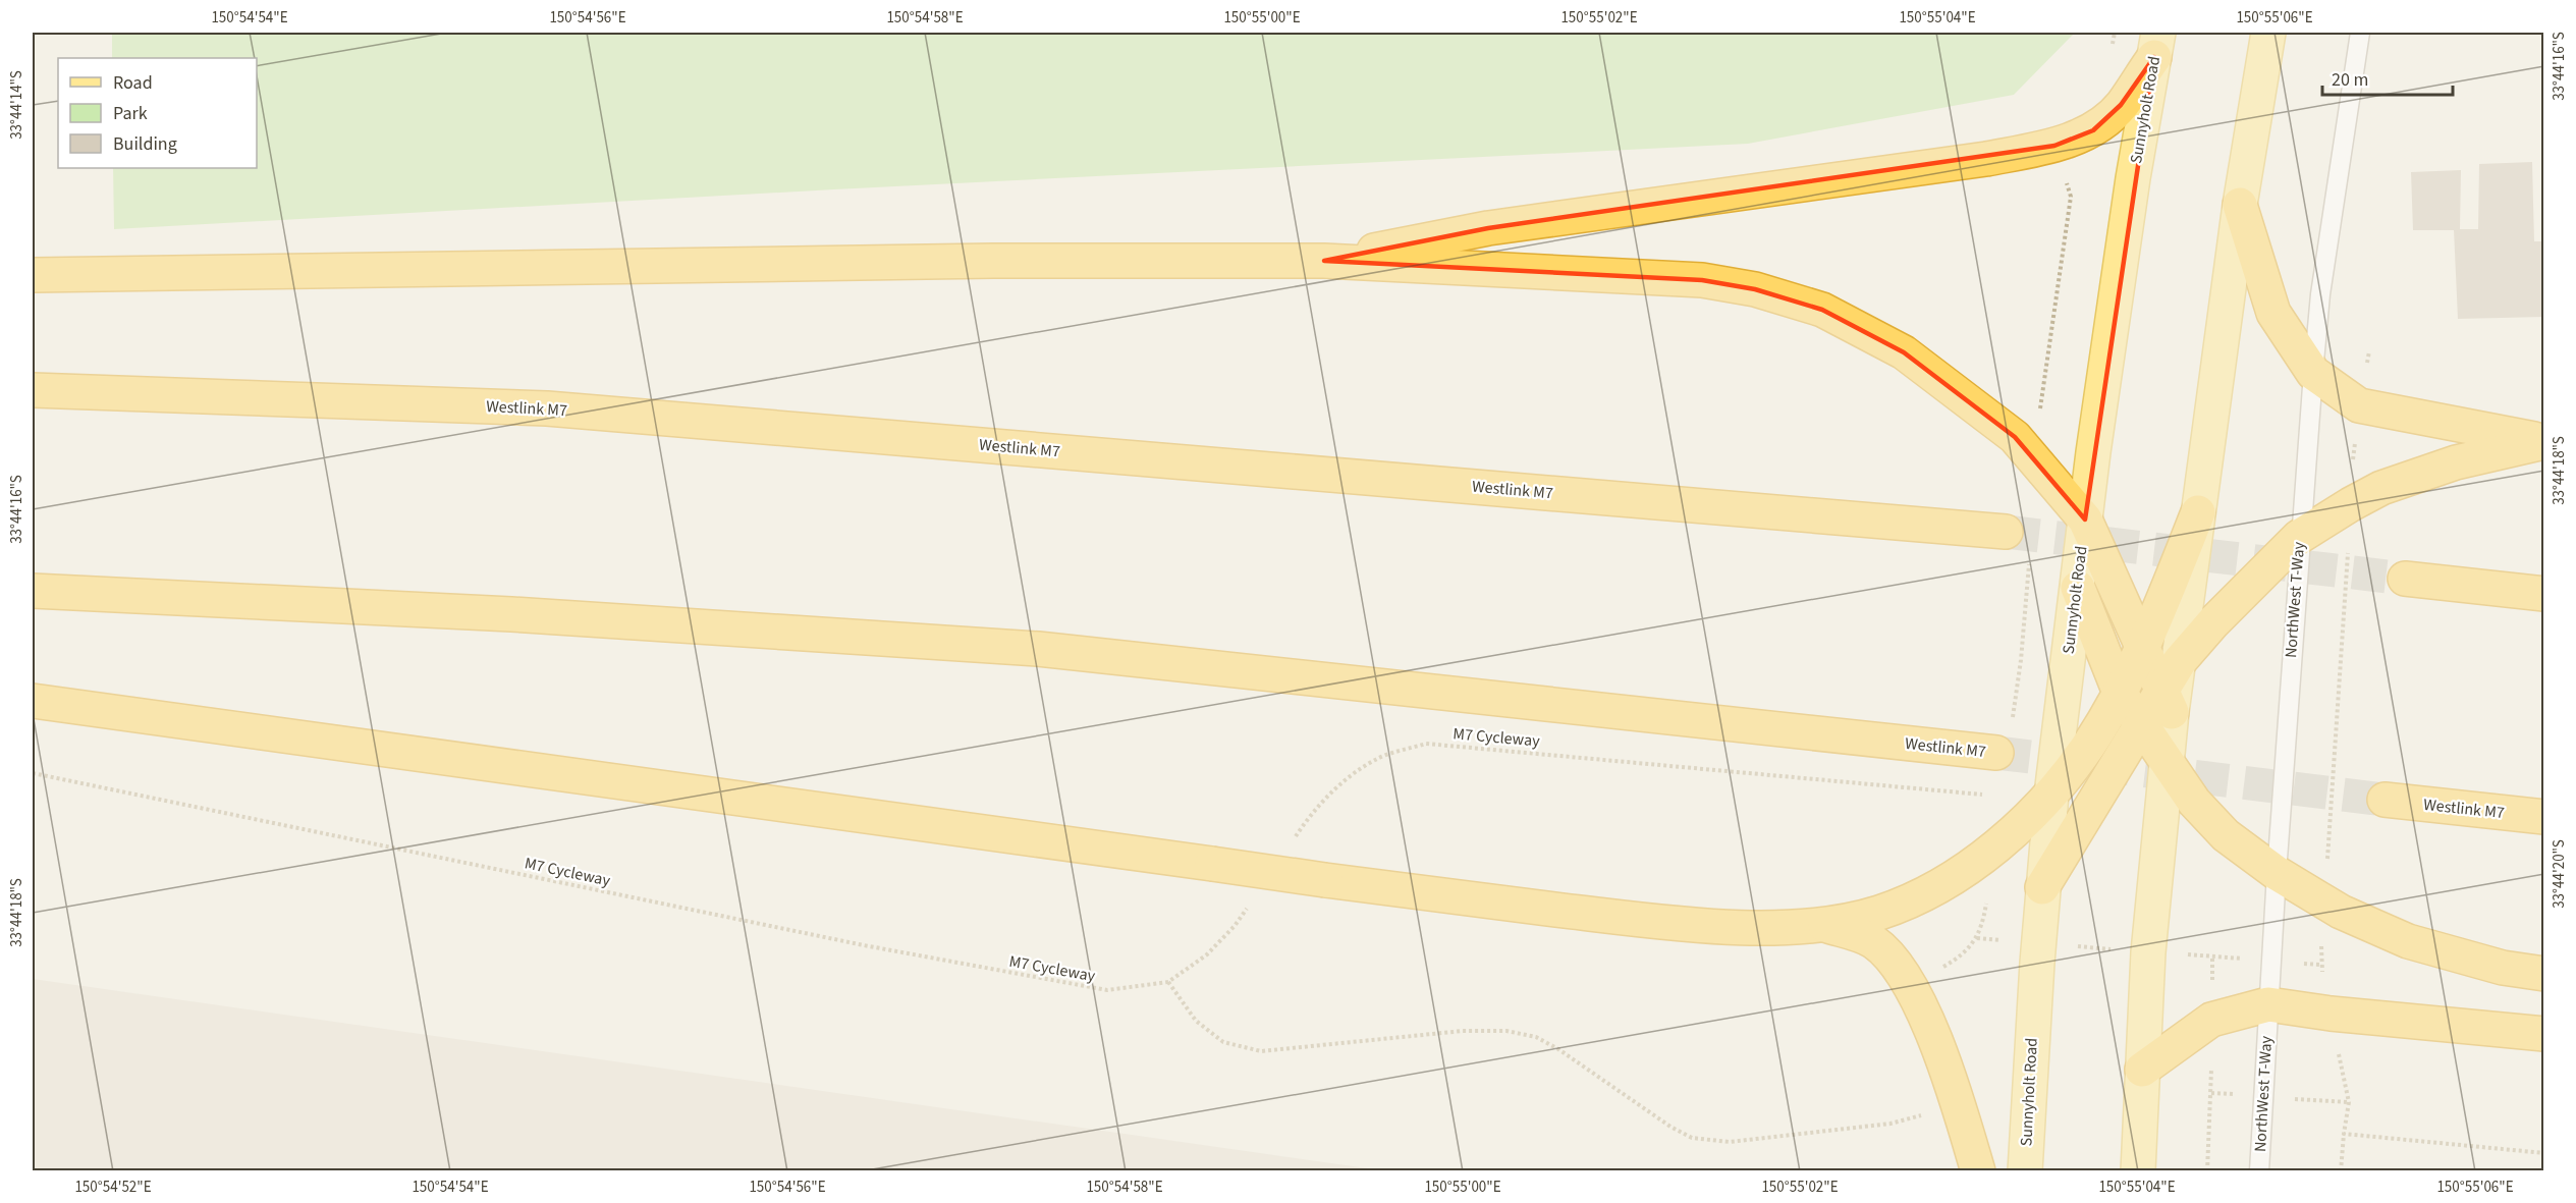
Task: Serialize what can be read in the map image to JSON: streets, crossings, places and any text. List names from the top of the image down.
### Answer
{
  "streets": {
    "highway": ["Westlink M7"],
    "main road": ["Sunnyholt Road"],
    "lane": ["NorthWest T-Way"],
    "path": ["M7 Cycleway"]
  },
  "legend": ["Road", "Park", "Building"],
  "scale_bar": "20 m",
  "coordinates": [
    "150°54'54\"E",
    "150°54'56\"E",
    "150°54'58\"E",
    "150°55'00\"E",
    "150°55'02\"E",
    "150°55'04\"E",
    "150°55'06\"E",
    "33°44'16\"S",
    "33°44'14\"S",
    "33°44'18\"S",
    "33°44'20\"S",
    "150°54'52\"E"
  ]
}
